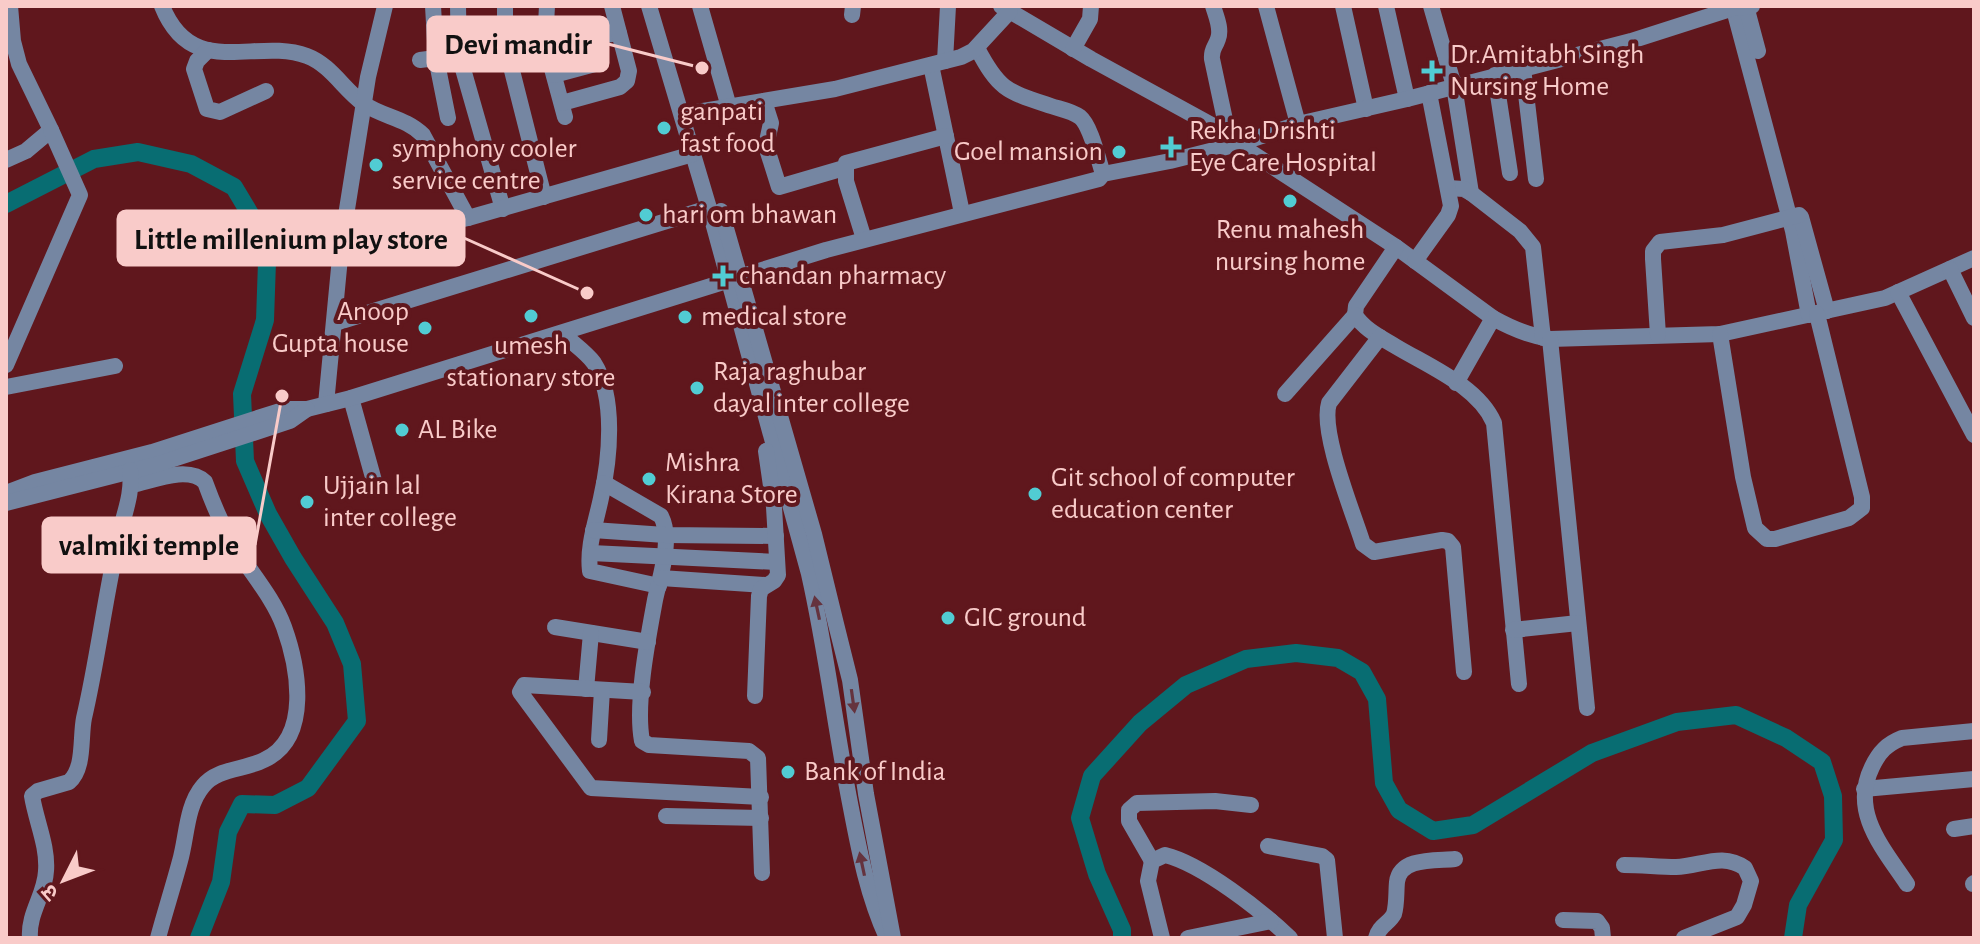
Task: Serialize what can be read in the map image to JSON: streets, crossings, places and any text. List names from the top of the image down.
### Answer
{
  "places": {
    "other": [
      "Devi mandir",
      "ganpati fast food",
      "Goel mansion",
      "symphony cooler service centre",
      "Renu mahesh nursing home",
      "hari om bhawan",
      "Little millenium play store",
      "umesh stationary store",
      "medical store",
      "Anoop Gupta house",
      "Raja raghubar dayal inter college",
      "valmiki temple",
      "AL Bike",
      "Mishra Kirana Store",
      "Git school of computer education center",
      "Ujjain lal inter college",
      "GIC ground",
      "Bank of India"
    ],
    "health": ["Dr.Amitabh Singh Nursing Home", "Rekha Drishti Eye Care Hospital", "chandan pharmacy"]
  },
  "north": "bottom left"
}
